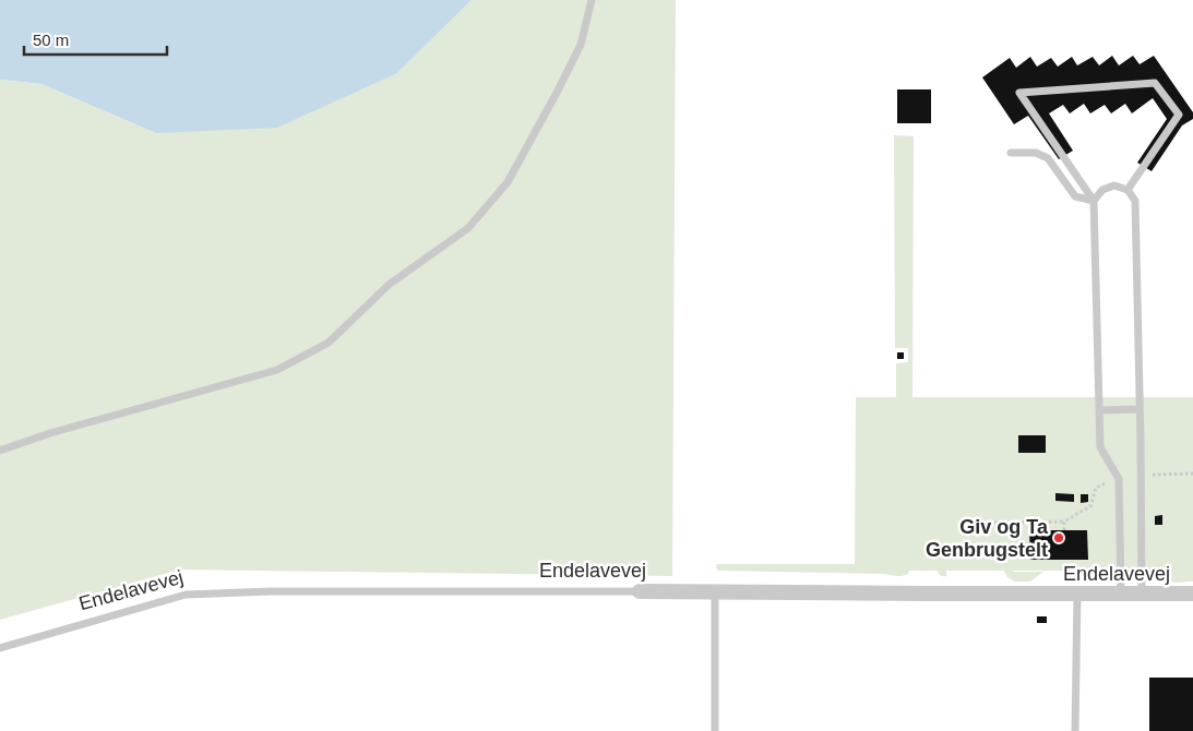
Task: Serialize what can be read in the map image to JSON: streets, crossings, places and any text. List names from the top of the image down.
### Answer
{
  "streets": {
    "street": ["Endelavevej"]
  },
  "places": ["Giv og Ta Genbrugstelt"],
  "scale_bar": "50 m"
}
